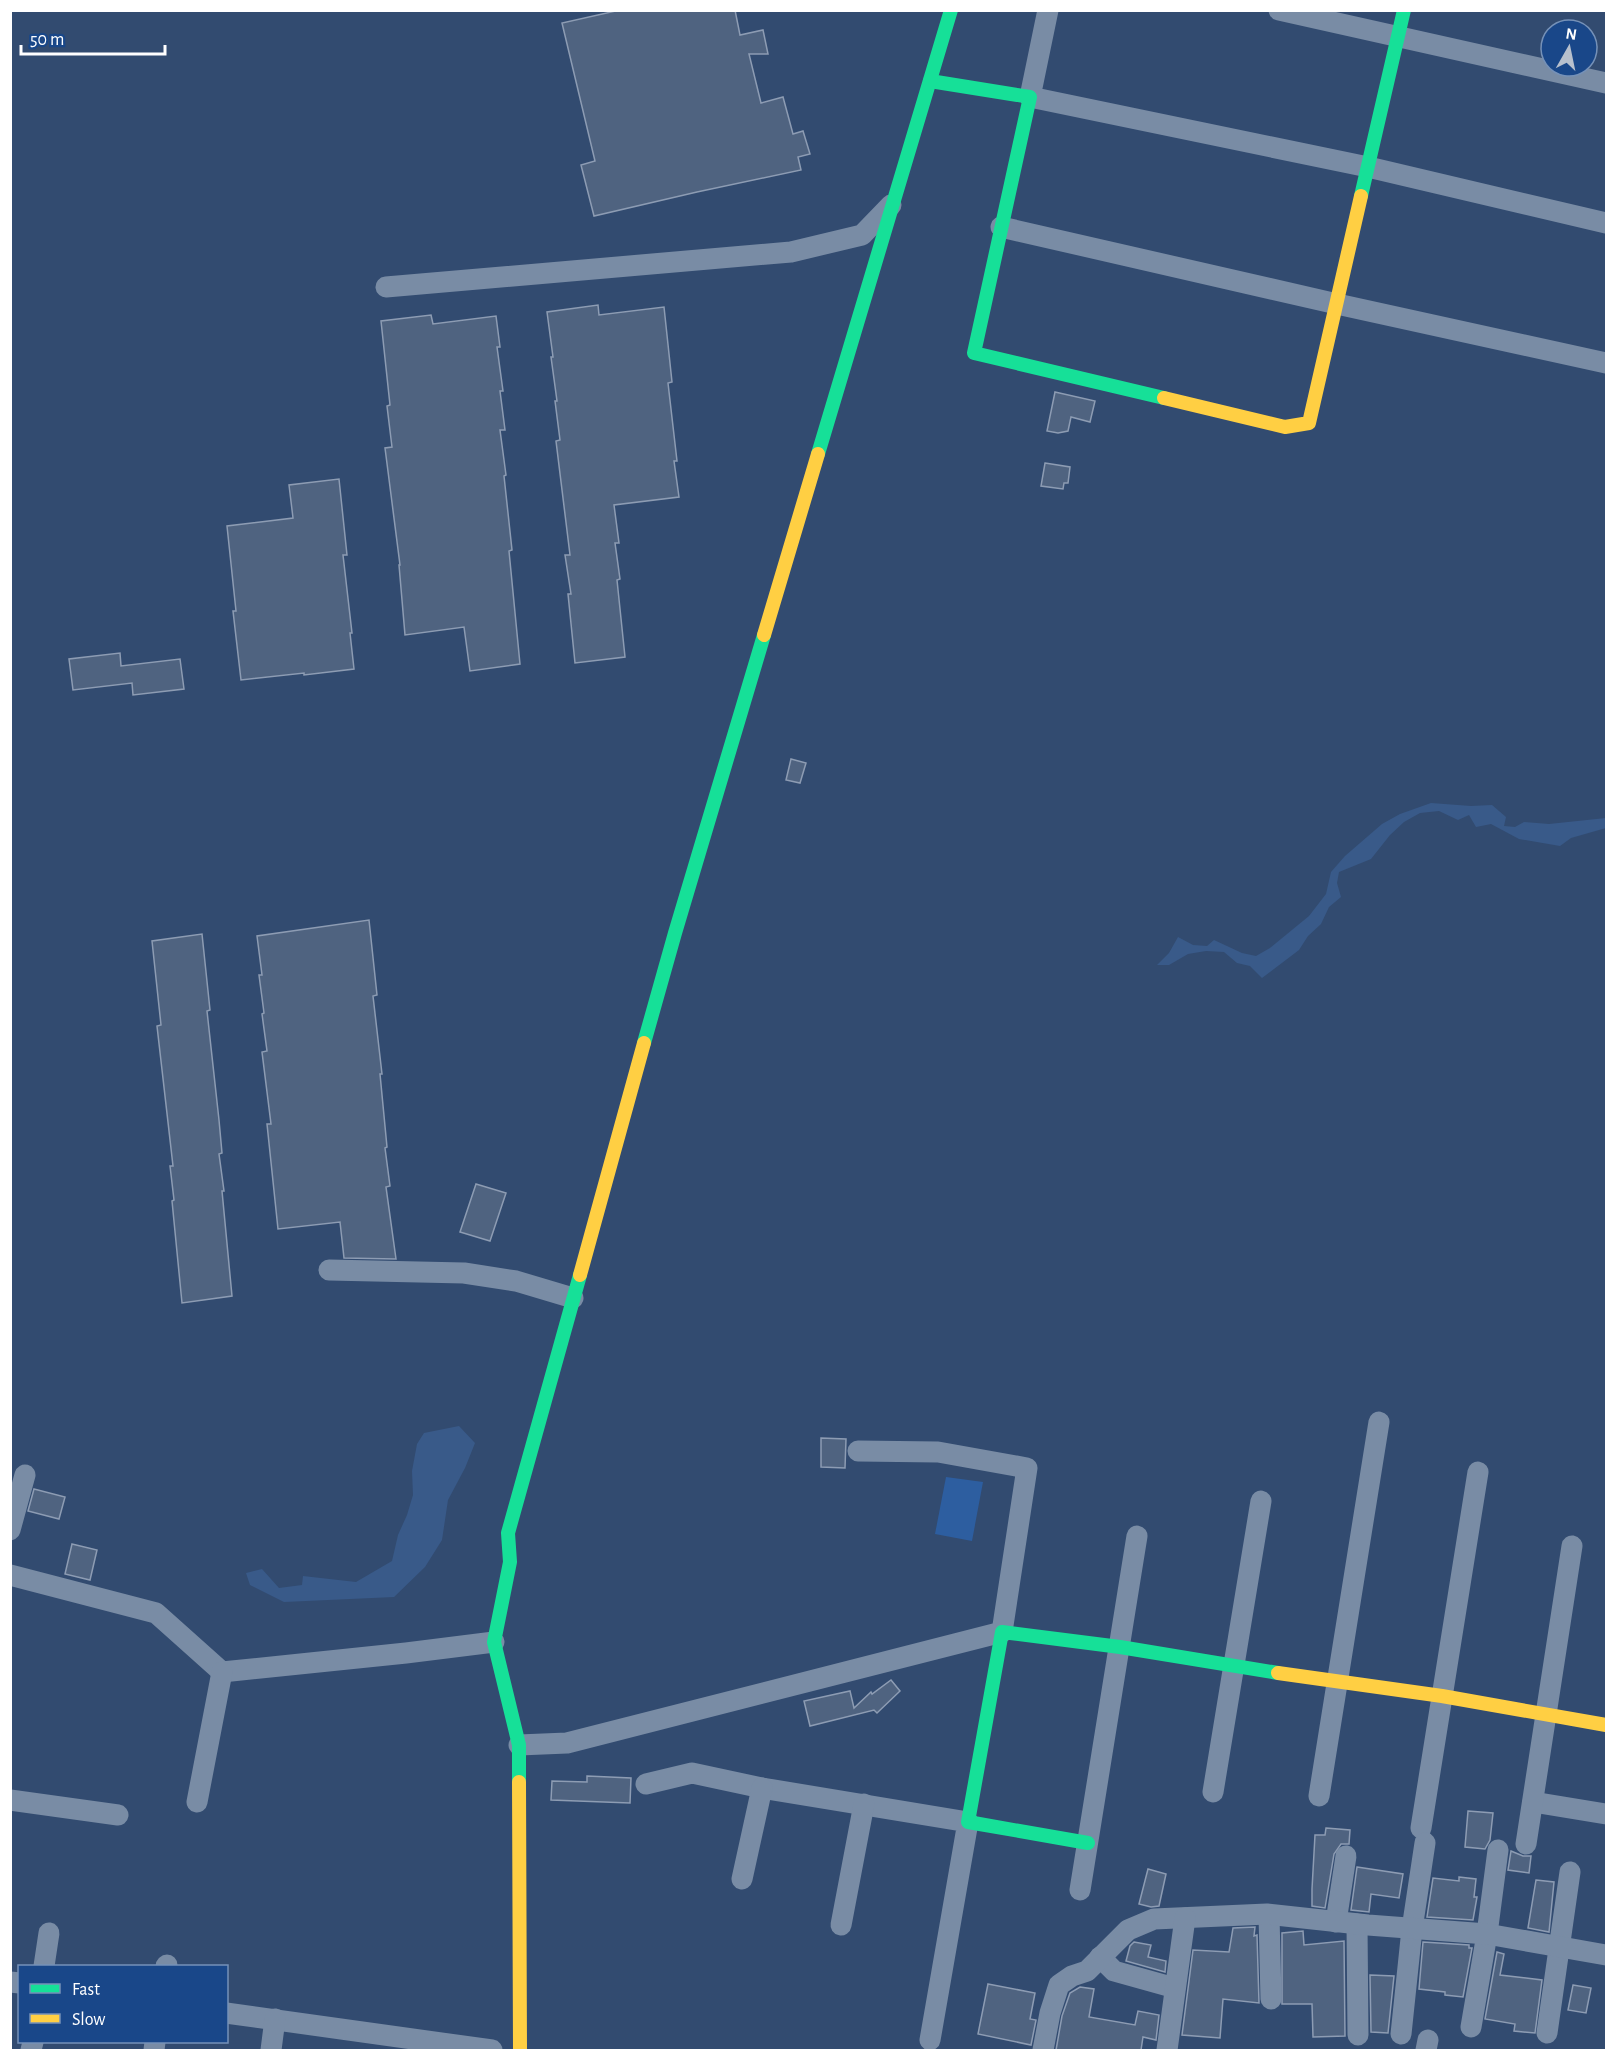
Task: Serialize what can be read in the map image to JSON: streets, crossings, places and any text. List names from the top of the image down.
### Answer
{
  "legend": ["Fast", "Slow"],
  "scale_bar": "50 m",
  "north": "top"
}
